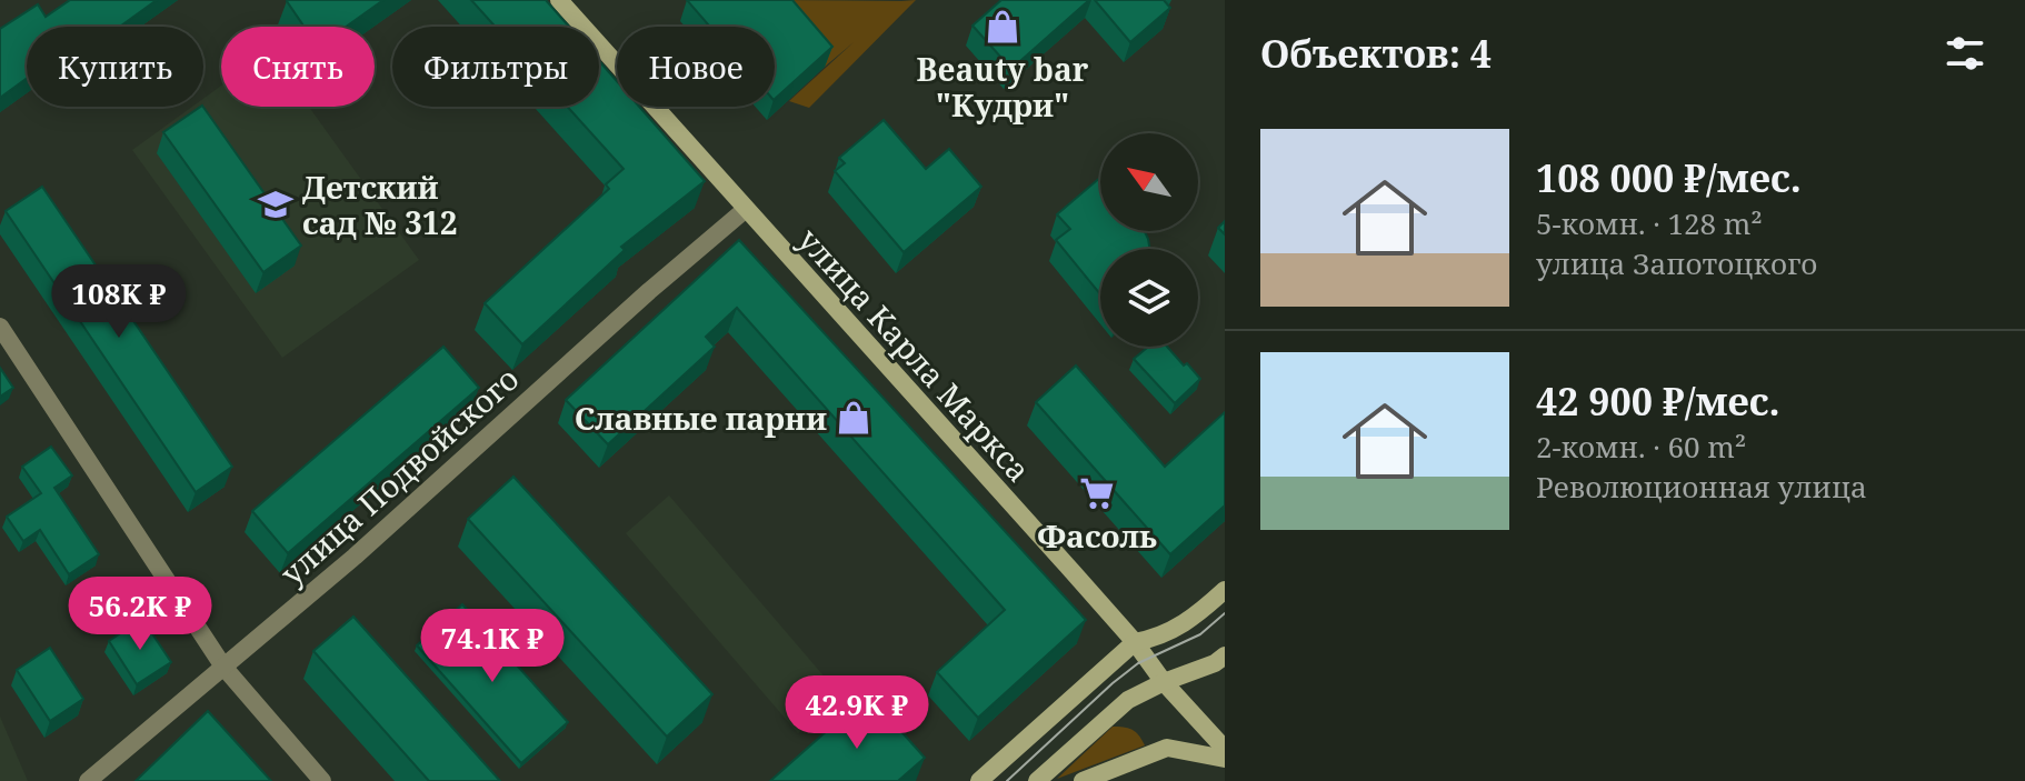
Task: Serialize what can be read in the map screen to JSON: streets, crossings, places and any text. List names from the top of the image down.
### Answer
{
  "streets": {
    "street": ["улица Карла Маркса", "улица Подвойского"]
  },
  "crossings": [
    ["улица Карла Маркса", "улица Подвойского"]
  ],
  "places": {
    "shop": ["Beauty bar \"Кудри\"", "Славные парни"],
    "school or university": ["Детский сад № 312"],
    "supermarket": ["Фасоль"]
  },
  "north": "top left",
  "page": {
    "heading": "Объектов: 4",
    "chip": [
      "Купить",
      "Снять",
      "Фильтры",
      "Новое"
    ],
    "list": [
      {
        "name": "108 000 ₽/мес.",
        "note": "5-комн. · 128 m² · улица Запотоцкого"
      },
      {
        "name": "42 900 ₽/мес.",
        "note": "2-комн. · 60 m² · Революционная улица"
      }
    ],
    "price": [
      "108K ₽",
      "56.2K ₽",
      "74.1K ₽",
      "42.9K ₽"
    ]
  }
}
